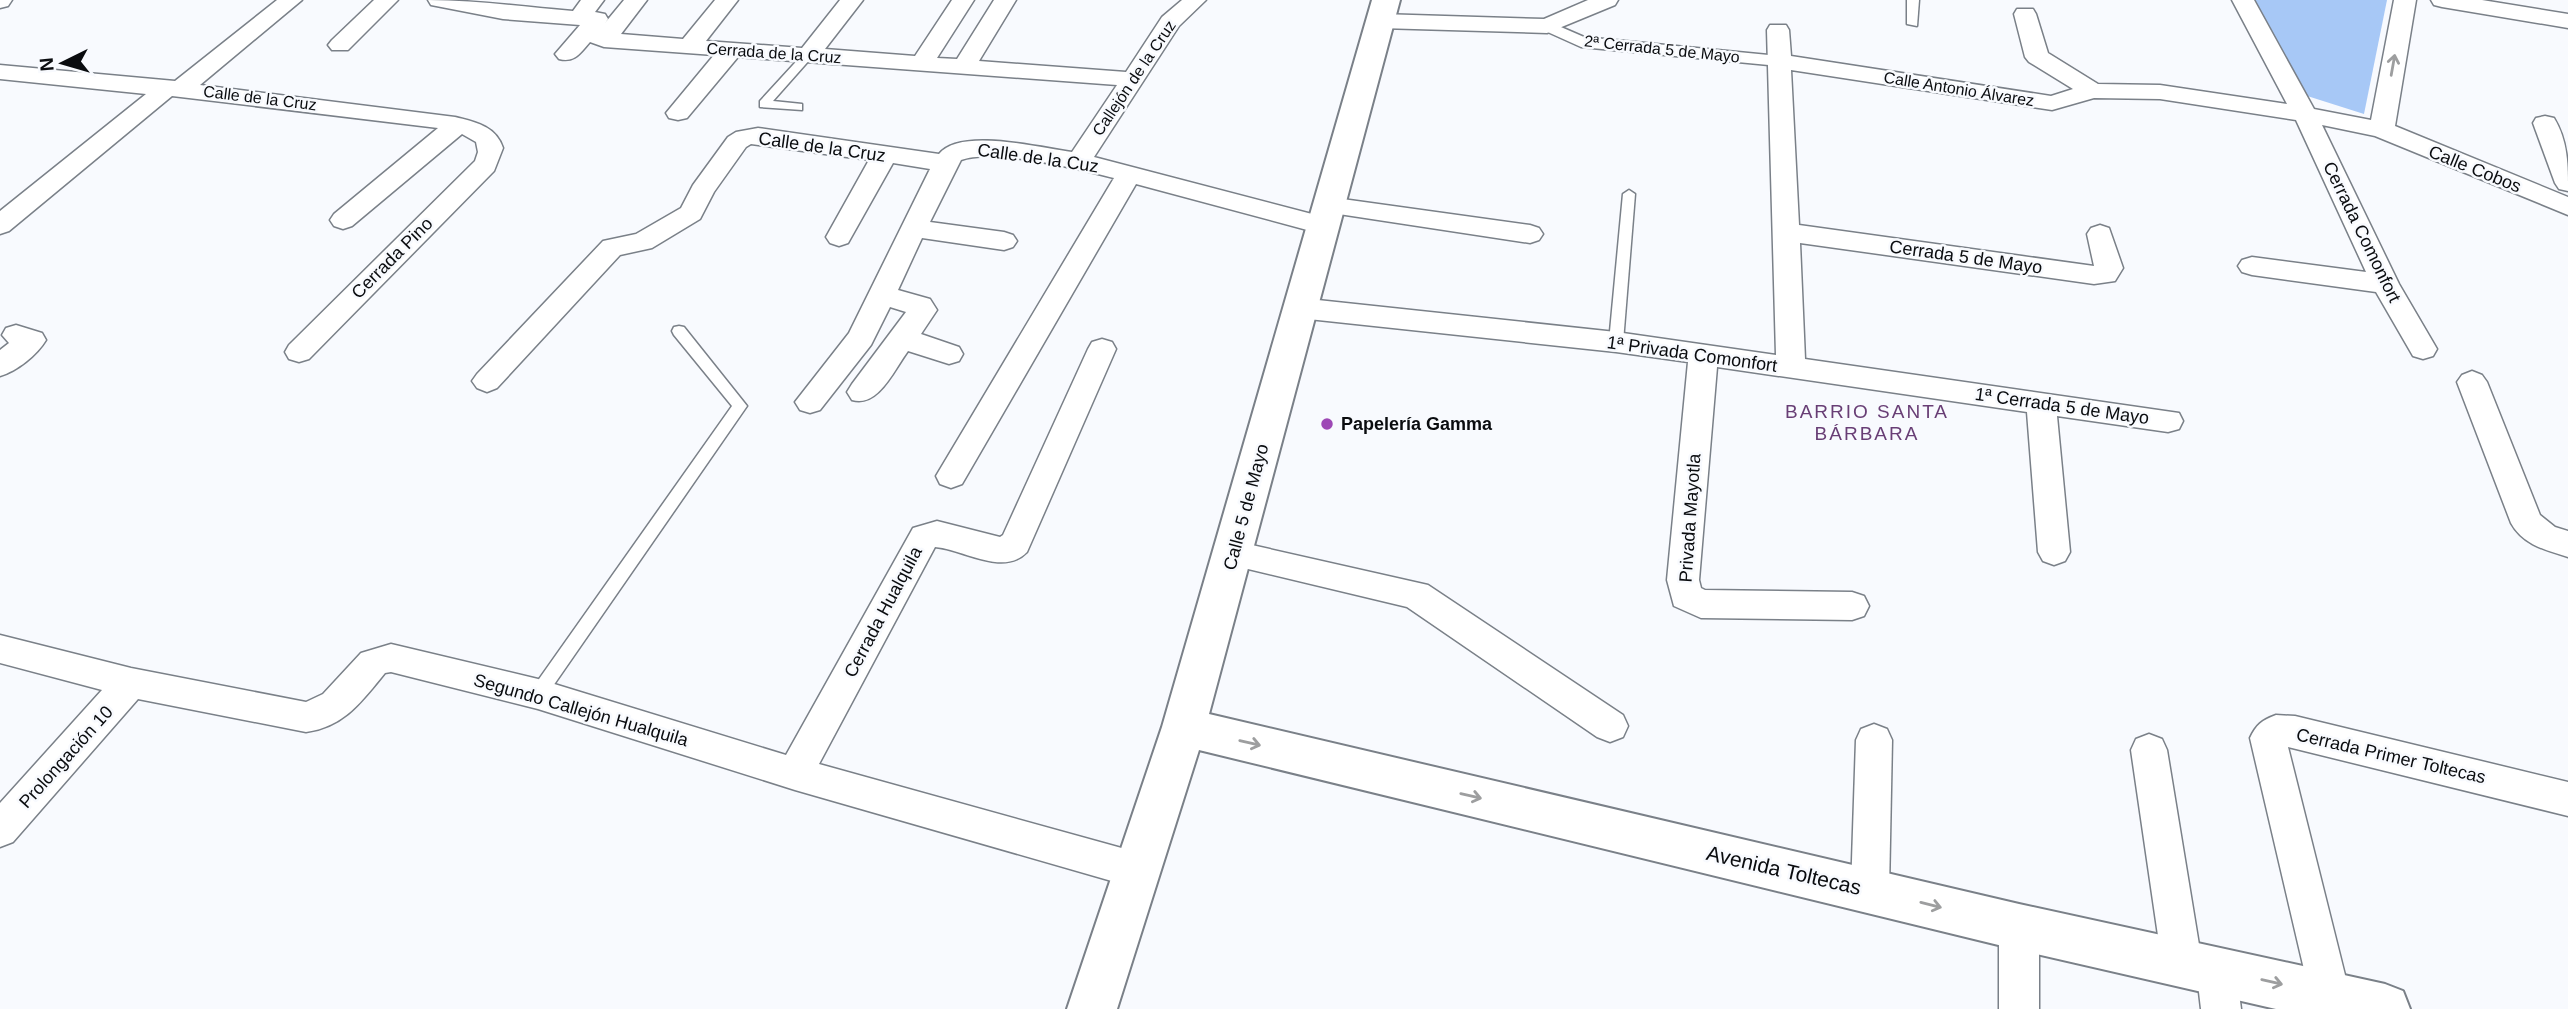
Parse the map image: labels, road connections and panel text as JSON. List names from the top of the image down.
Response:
{
  "streets": {
    "street": [
      "2ª Cerrada 5 de Mayo",
      "Cerrada de la Cruz",
      "Callejón de la Cruz",
      "Calle Antonio Álvarez",
      "Calle de la Cruz",
      "Calle de la Cuz",
      "Calle Cobos",
      "Cerrada Comonfort",
      "Cerrada 5 de Mayo",
      "Cerrada Pino",
      "1ª Privada Comonfort",
      "1ª Cerrada 5 de Mayo",
      "Calle 5 de Mayo",
      "Privada Mayotla",
      "Cerrada Hualquila",
      "Segundo Callejón Hualquila",
      "Cerrada Primer Toltecas",
      "Prolongación 10",
      "Avenida Toltecas"
    ]
  },
  "crossings": [
    ["2ª Cerrada 5 de Mayo", "Calle Antonio Álvarez"],
    ["2ª Cerrada 5 de Mayo", "1ª Privada Comonfort"],
    ["2ª Cerrada 5 de Mayo", "Calle 5 de Mayo"],
    ["Cerrada de la Cruz", "Callejón de la Cruz"],
    ["Callejón de la Cruz", "Calle de la Cuz"],
    ["Calle Antonio Álvarez", "Calle Cobos"],
    ["Calle Antonio Álvarez", "Cerrada Comonfort"],
    ["Calle Antonio Álvarez", "1ª Privada Comonfort"],
    ["Calle de la Cruz", "Calle de la Cuz"],
    ["Calle de la Cruz", "Cerrada Pino"],
    ["Calle de la Cuz", "Calle 5 de Mayo"],
    ["Calle Cobos", "Cerrada Comonfort"],
    ["Cerrada 5 de Mayo", "1ª Privada Comonfort"],
    ["1ª Privada Comonfort", "1ª Cerrada 5 de Mayo"],
    ["1ª Privada Comonfort", "Calle 5 de Mayo"],
    ["1ª Privada Comonfort", "Privada Mayotla"],
    ["Calle 5 de Mayo", "Segundo Callejón Hualquila"],
    ["Calle 5 de Mayo", "Avenida Toltecas"],
    ["Cerrada Hualquila", "Segundo Callejón Hualquila"],
    ["Segundo Callejón Hualquila", "Prolongación 10"],
    ["Cerrada Primer Toltecas", "Avenida Toltecas"]
  ],
  "districts": ["BARRIO SANTA BÁRBARA"],
  "places": ["Papelería Gamma"],
  "north": "left"
}
